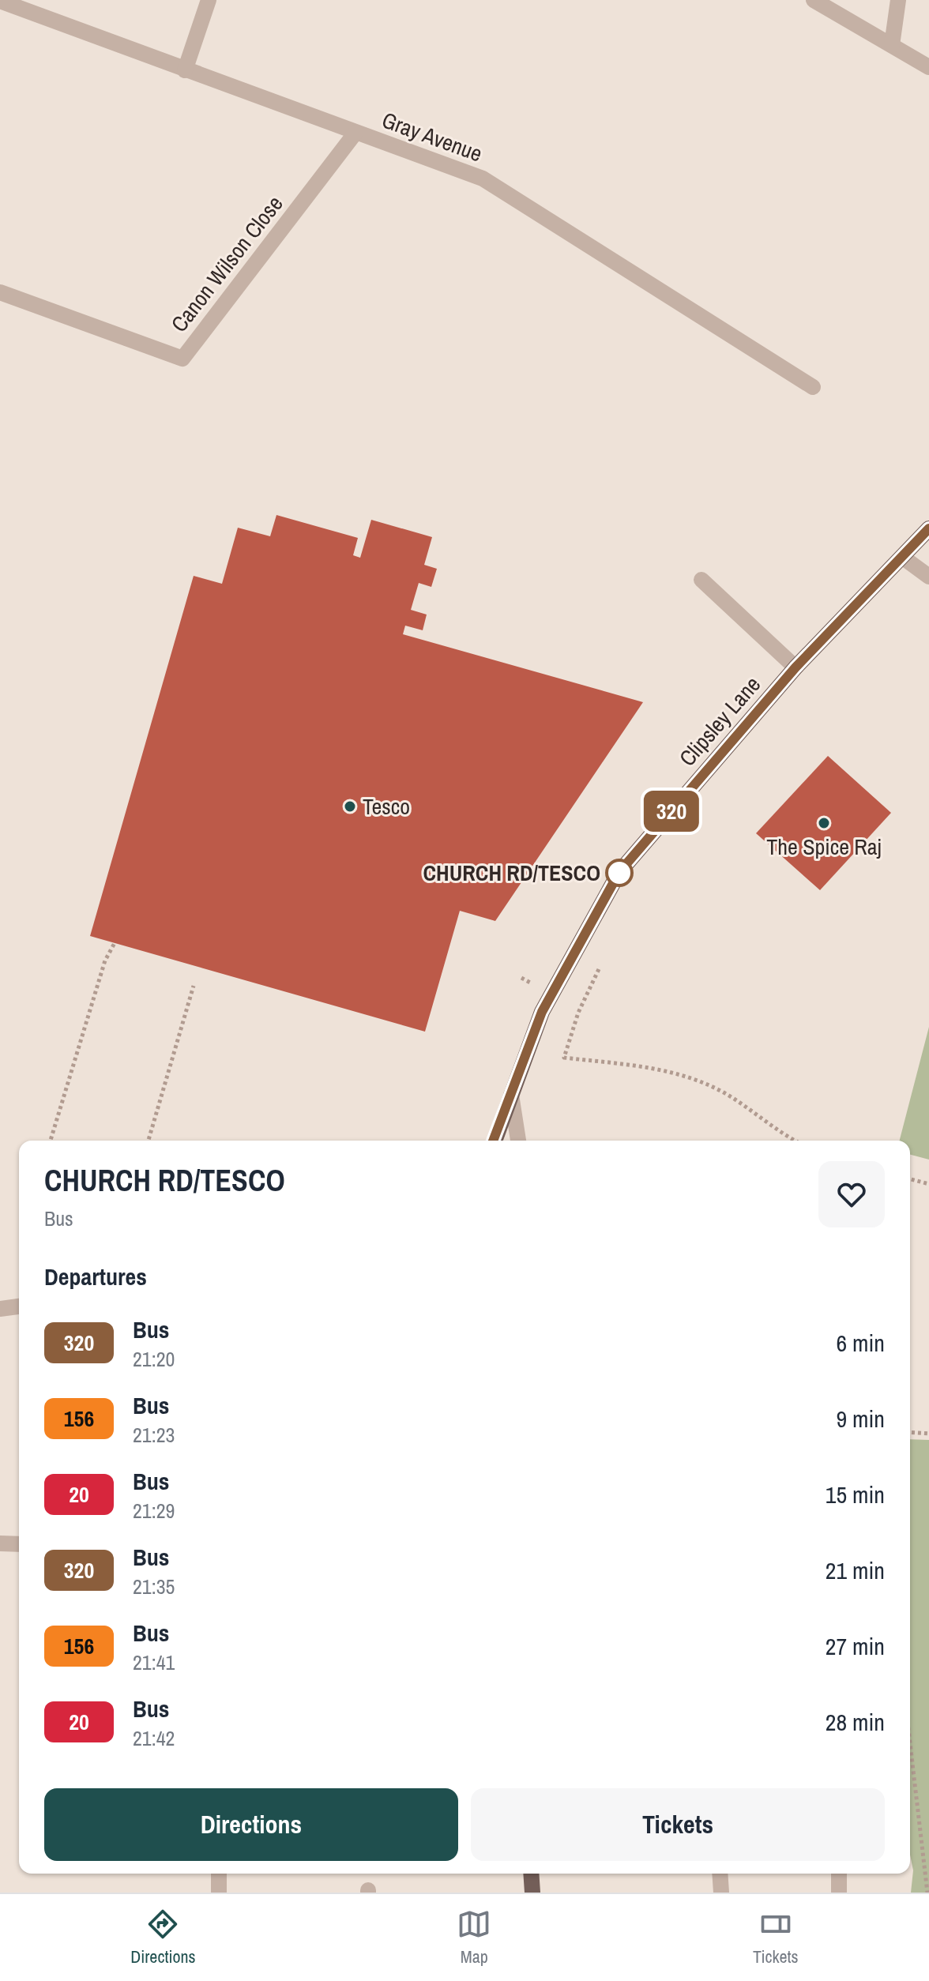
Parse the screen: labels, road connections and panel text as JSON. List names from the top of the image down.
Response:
{
  "streets": {
    "main road": ["Clipsley Lane"],
    "street": ["Gray Avenue", "Canon Wilson Close"]
  },
  "crossings": [
    ["Gray Avenue", "Canon Wilson Close"]
  ],
  "places": ["Tesco", "The Spice Raj", "CHURCH RD/TESCO"],
  "lines": ["bus line 320"],
  "page": {
    "on_map": "320",
    "heading": [
      ["CHURCH RD/TESCO", "Bus"],
      "Departures"
    ],
    "list": [
      {
        "mark": "320",
        "name": "Bus",
        "note": "21:20",
        "value": "6 min"
      },
      {
        "mark": "156",
        "name": "Bus",
        "note": "21:23",
        "value": "9 min"
      },
      {
        "mark": "20",
        "name": "Bus",
        "note": "21:29",
        "value": "15 min"
      },
      {
        "mark": "320",
        "name": "Bus",
        "note": "21:35",
        "value": "21 min"
      },
      {
        "mark": "156",
        "name": "Bus",
        "note": "21:41",
        "value": "27 min"
      },
      {
        "mark": "20",
        "name": "Bus",
        "note": "21:42",
        "value": "28 min"
      }
    ],
    "buttons": ["Directions", "Tickets"],
    "tabs": ["Directions", "Map", "Tickets"]
  }
}
